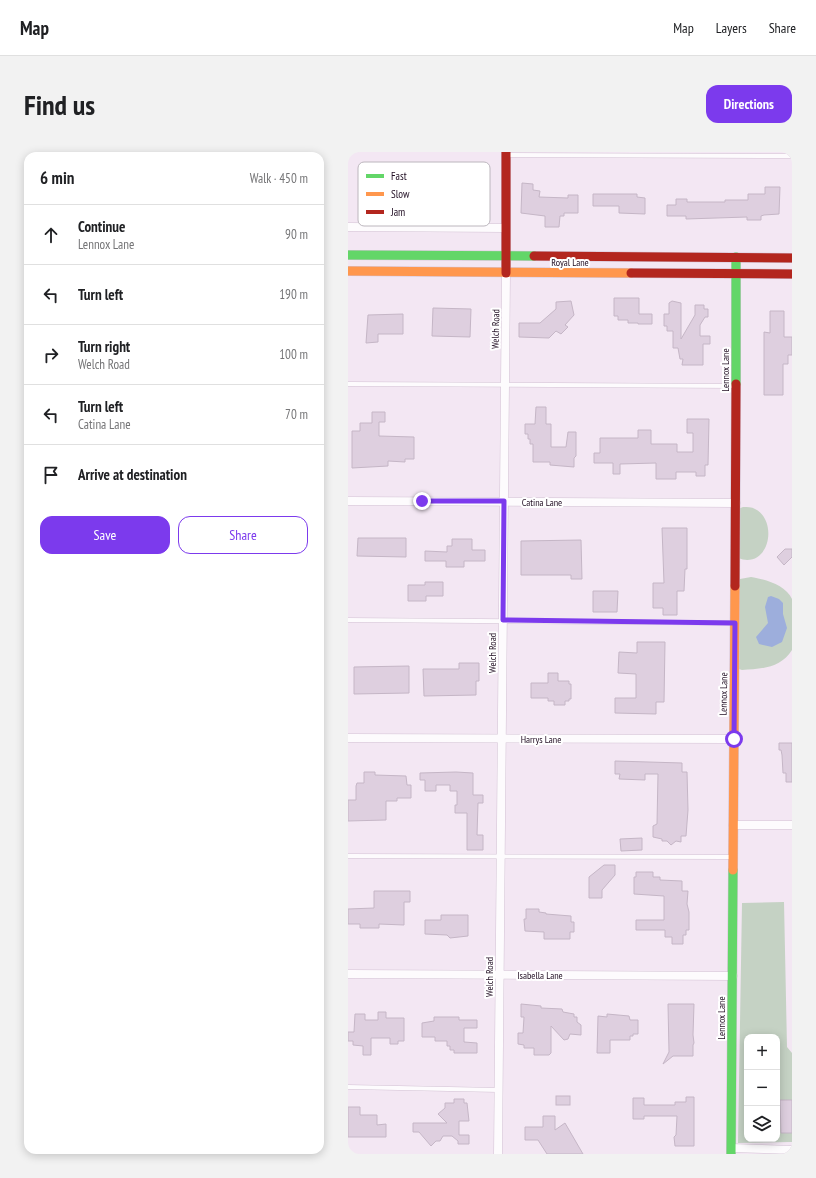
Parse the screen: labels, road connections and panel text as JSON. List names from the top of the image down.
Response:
{
  "streets": {
    "street": [
      "Royal Lane",
      "Welch Road",
      "Lennox Lane",
      "Catina Lane",
      "Harrys Lane",
      "Isabella Lane"
    ]
  },
  "crossings": [
    ["Royal Lane", "Welch Road"],
    ["Royal Lane", "Lennox Lane"],
    ["Welch Road", "Catina Lane"],
    ["Welch Road", "Harrys Lane"],
    ["Welch Road", "Isabella Lane"],
    ["Lennox Lane", "Catina Lane"],
    ["Lennox Lane", "Harrys Lane"],
    ["Lennox Lane", "Isabella Lane"]
  ],
  "legend": ["Fast", "Slow", "Jam"],
  "page": {
    "header": "Map",
    "nav": ["Map", "Layers", "Share"],
    "buttons": [
      "Directions",
      ["Save", "Share"]
    ],
    "title": "Find us",
    "heading": ["6 min", "Walk · 450 m"],
    "list": [
      ["Continue", "Lennox Lane", "90 m"],
      ["Turn left", "190 m"],
      ["Turn right", "Welch Road", "100 m"],
      ["Turn left", "Catina Lane", "70 m"],
      "Arrive at destination"
    ],
    "map_buttons": ["+", "−"]
  }
}
